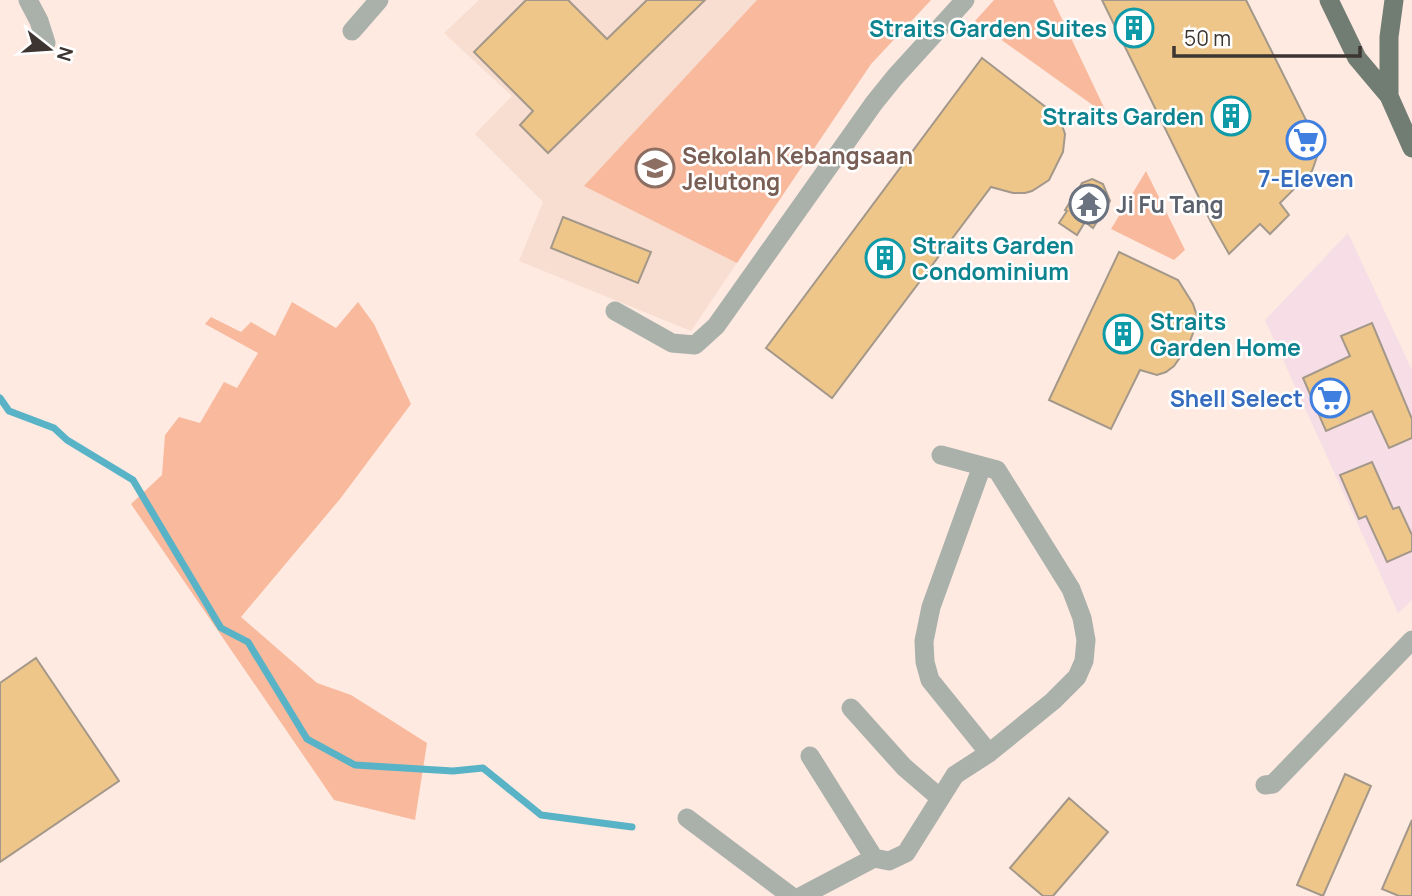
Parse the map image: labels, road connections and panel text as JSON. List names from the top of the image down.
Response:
{
  "places": {
    "building": [
      "Straits Garden Suites",
      "Straits Garden",
      "Straits Garden Condominium",
      "Straits Garden Home"
    ],
    "supermarket": ["7-Eleven", "Shell Select"],
    "school or university": ["Sekolah Kebangsaan Jelutong"],
    "temple": ["Ji Fu Tang"]
  },
  "scale_bar": "50 m",
  "north": "right"
}
